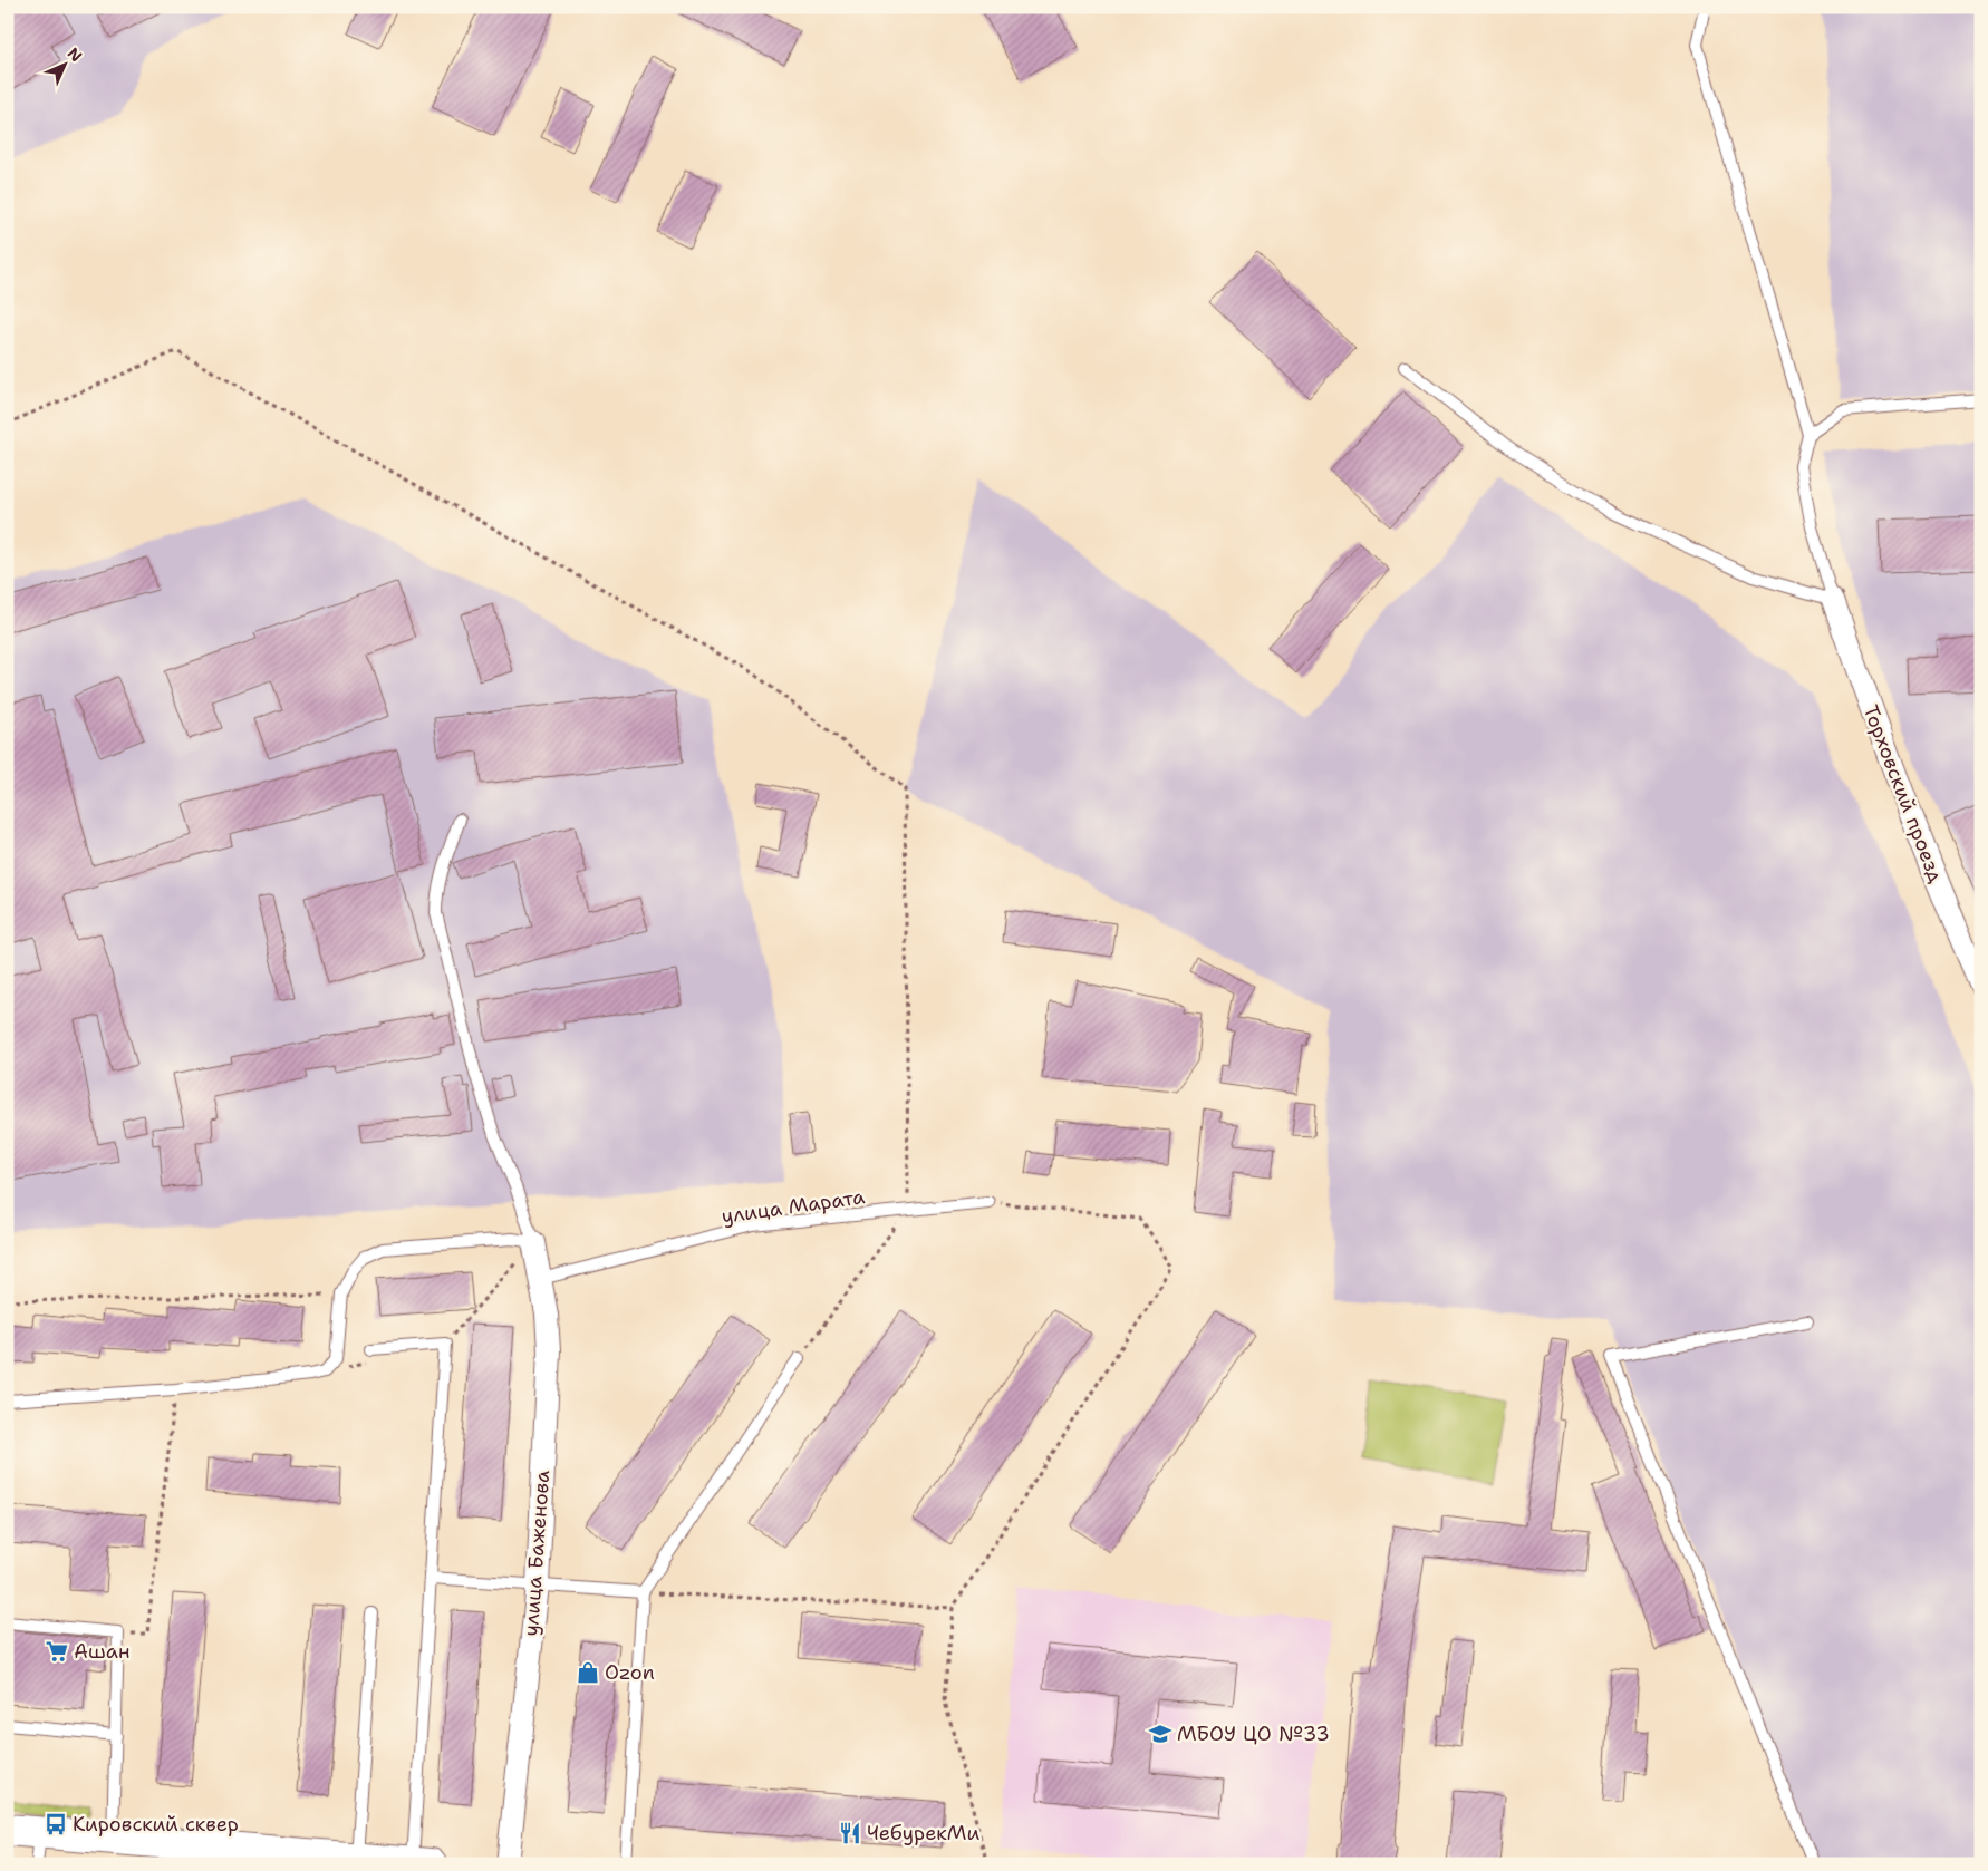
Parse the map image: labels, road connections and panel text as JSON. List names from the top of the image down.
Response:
{
  "streets": {
    "street": ["Торховский проезд", "улица Баженова"],
    "lane": ["улица Марата"]
  },
  "crossings": [
    ["улица Марата", "улица Баженова"]
  ],
  "places": {
    "supermarket": ["Ашан"],
    "shop": ["Ozon"],
    "school or university": ["МБОУ ЦО №33"],
    "bus stop": ["Кировский сквер"],
    "restaurant": ["ЧебурекМи"]
  },
  "north": "top right"
}
